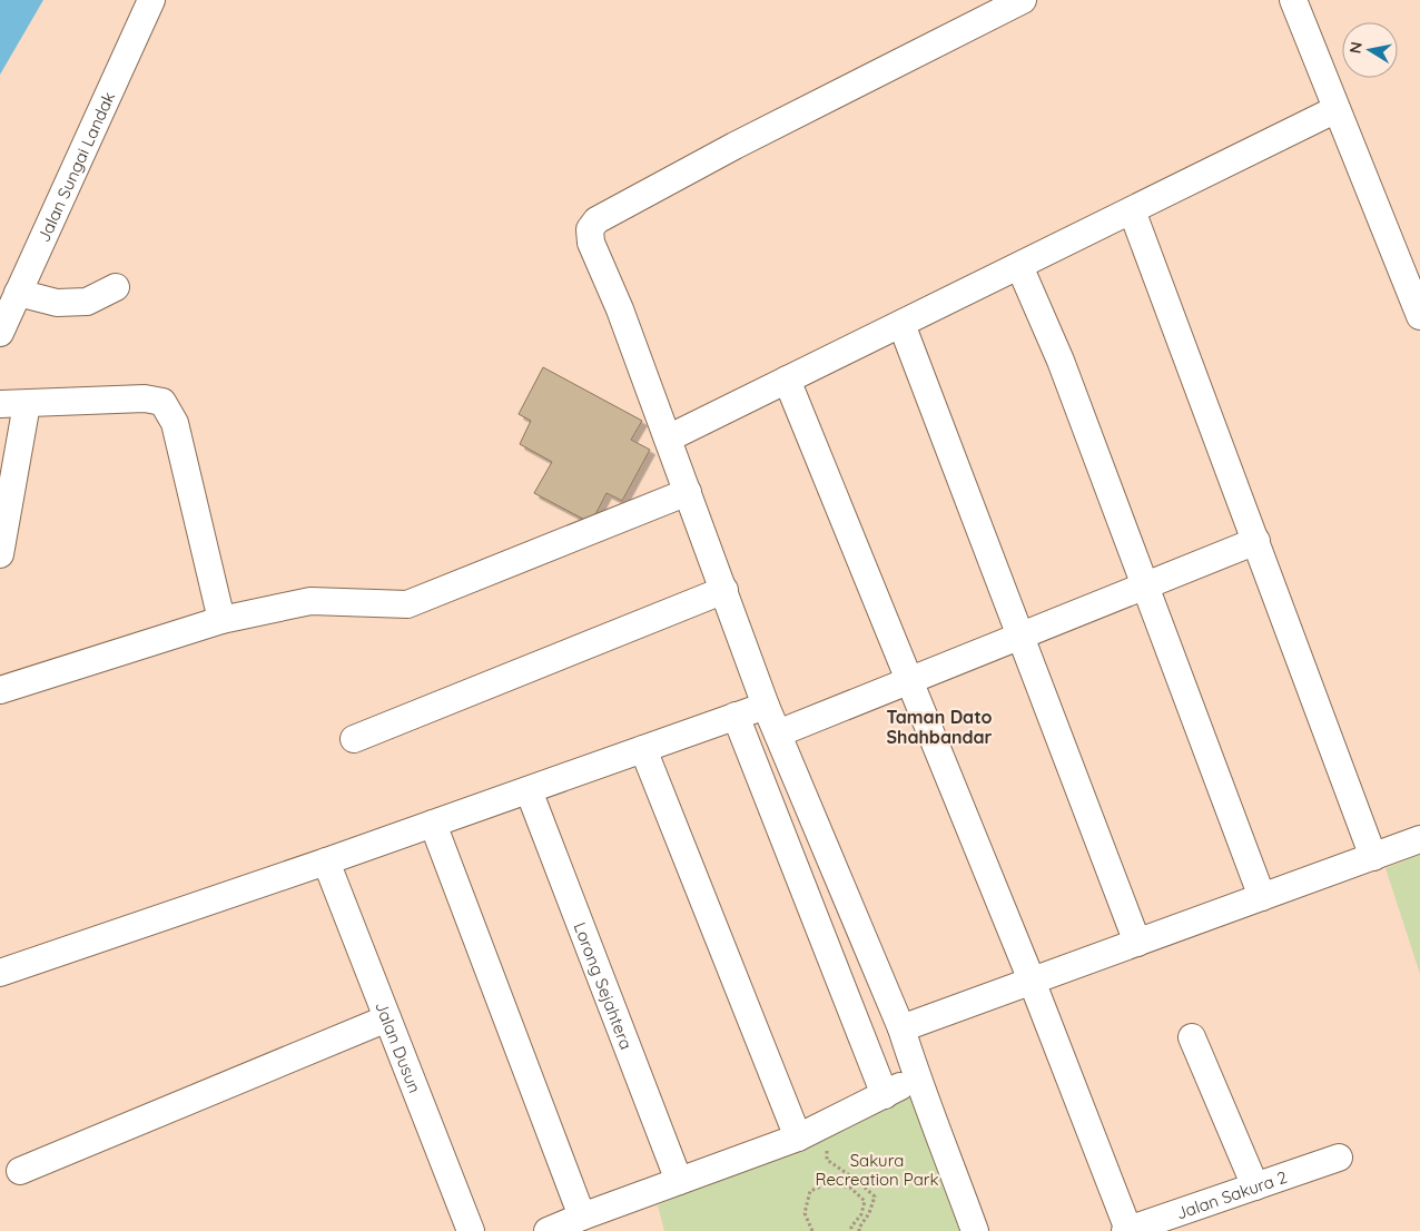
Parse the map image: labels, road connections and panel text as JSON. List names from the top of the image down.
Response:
{
  "streets": {
    "street": [
      "Jalan Sungai Landak",
      "Lorong Sejahtera",
      "Jalan Dusun",
      "Jalan Sakura 2"
    ]
  },
  "districts": ["Taman Dato Shahbandar"],
  "parks": ["Sakura Recreation Park"],
  "north": "left"
}
